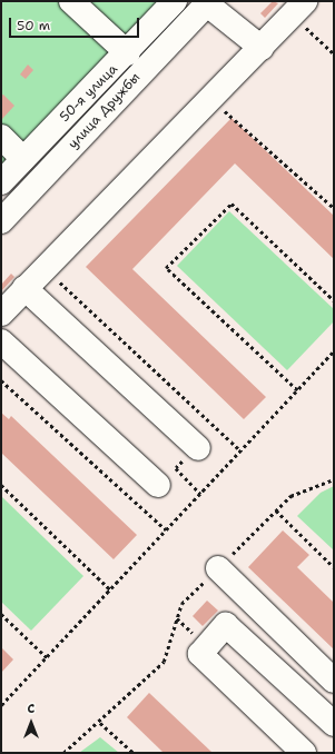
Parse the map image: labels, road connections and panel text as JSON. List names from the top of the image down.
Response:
{
  "streets": {
    "street": ["50-я улица", "улица Дружбы"]
  },
  "scale_bar": "50 m",
  "north": "top"
}
